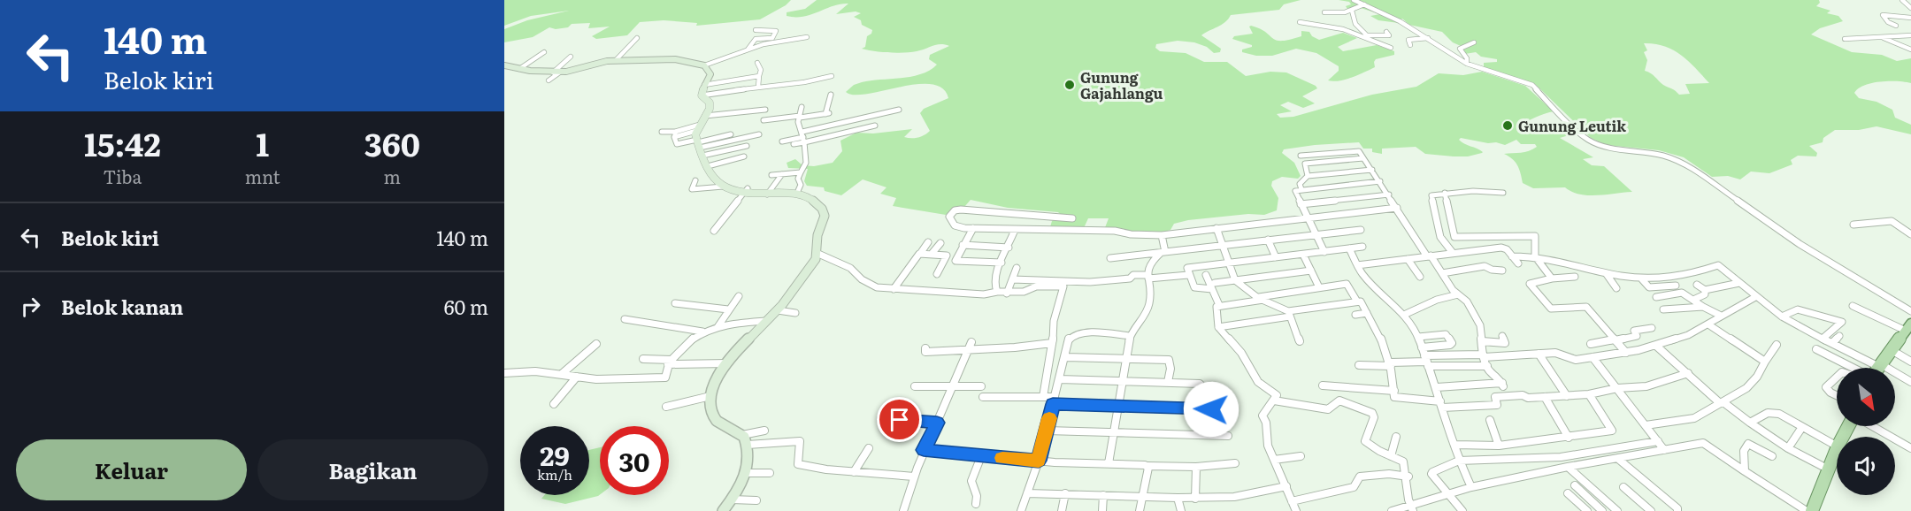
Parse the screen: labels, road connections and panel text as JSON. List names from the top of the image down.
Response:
{
  "places": ["Gunung Gajahlangu", "Gunung Leutik"],
  "north": "bottom right",
  "page": {
    "turn": ["140 m", "Belok kiri"],
    "eta": [
      "15:42",
      "Tiba",
      "1",
      "mnt",
      "360",
      "m"
    ],
    "list": [
      {
        "name": "Belok kiri",
        "value": "140 m"
      },
      {
        "name": "Belok kanan",
        "value": "60 m"
      }
    ],
    "speed": "29 km/h",
    "limit": "30",
    "buttons": ["Keluar", "Bagikan"]
  }
}
